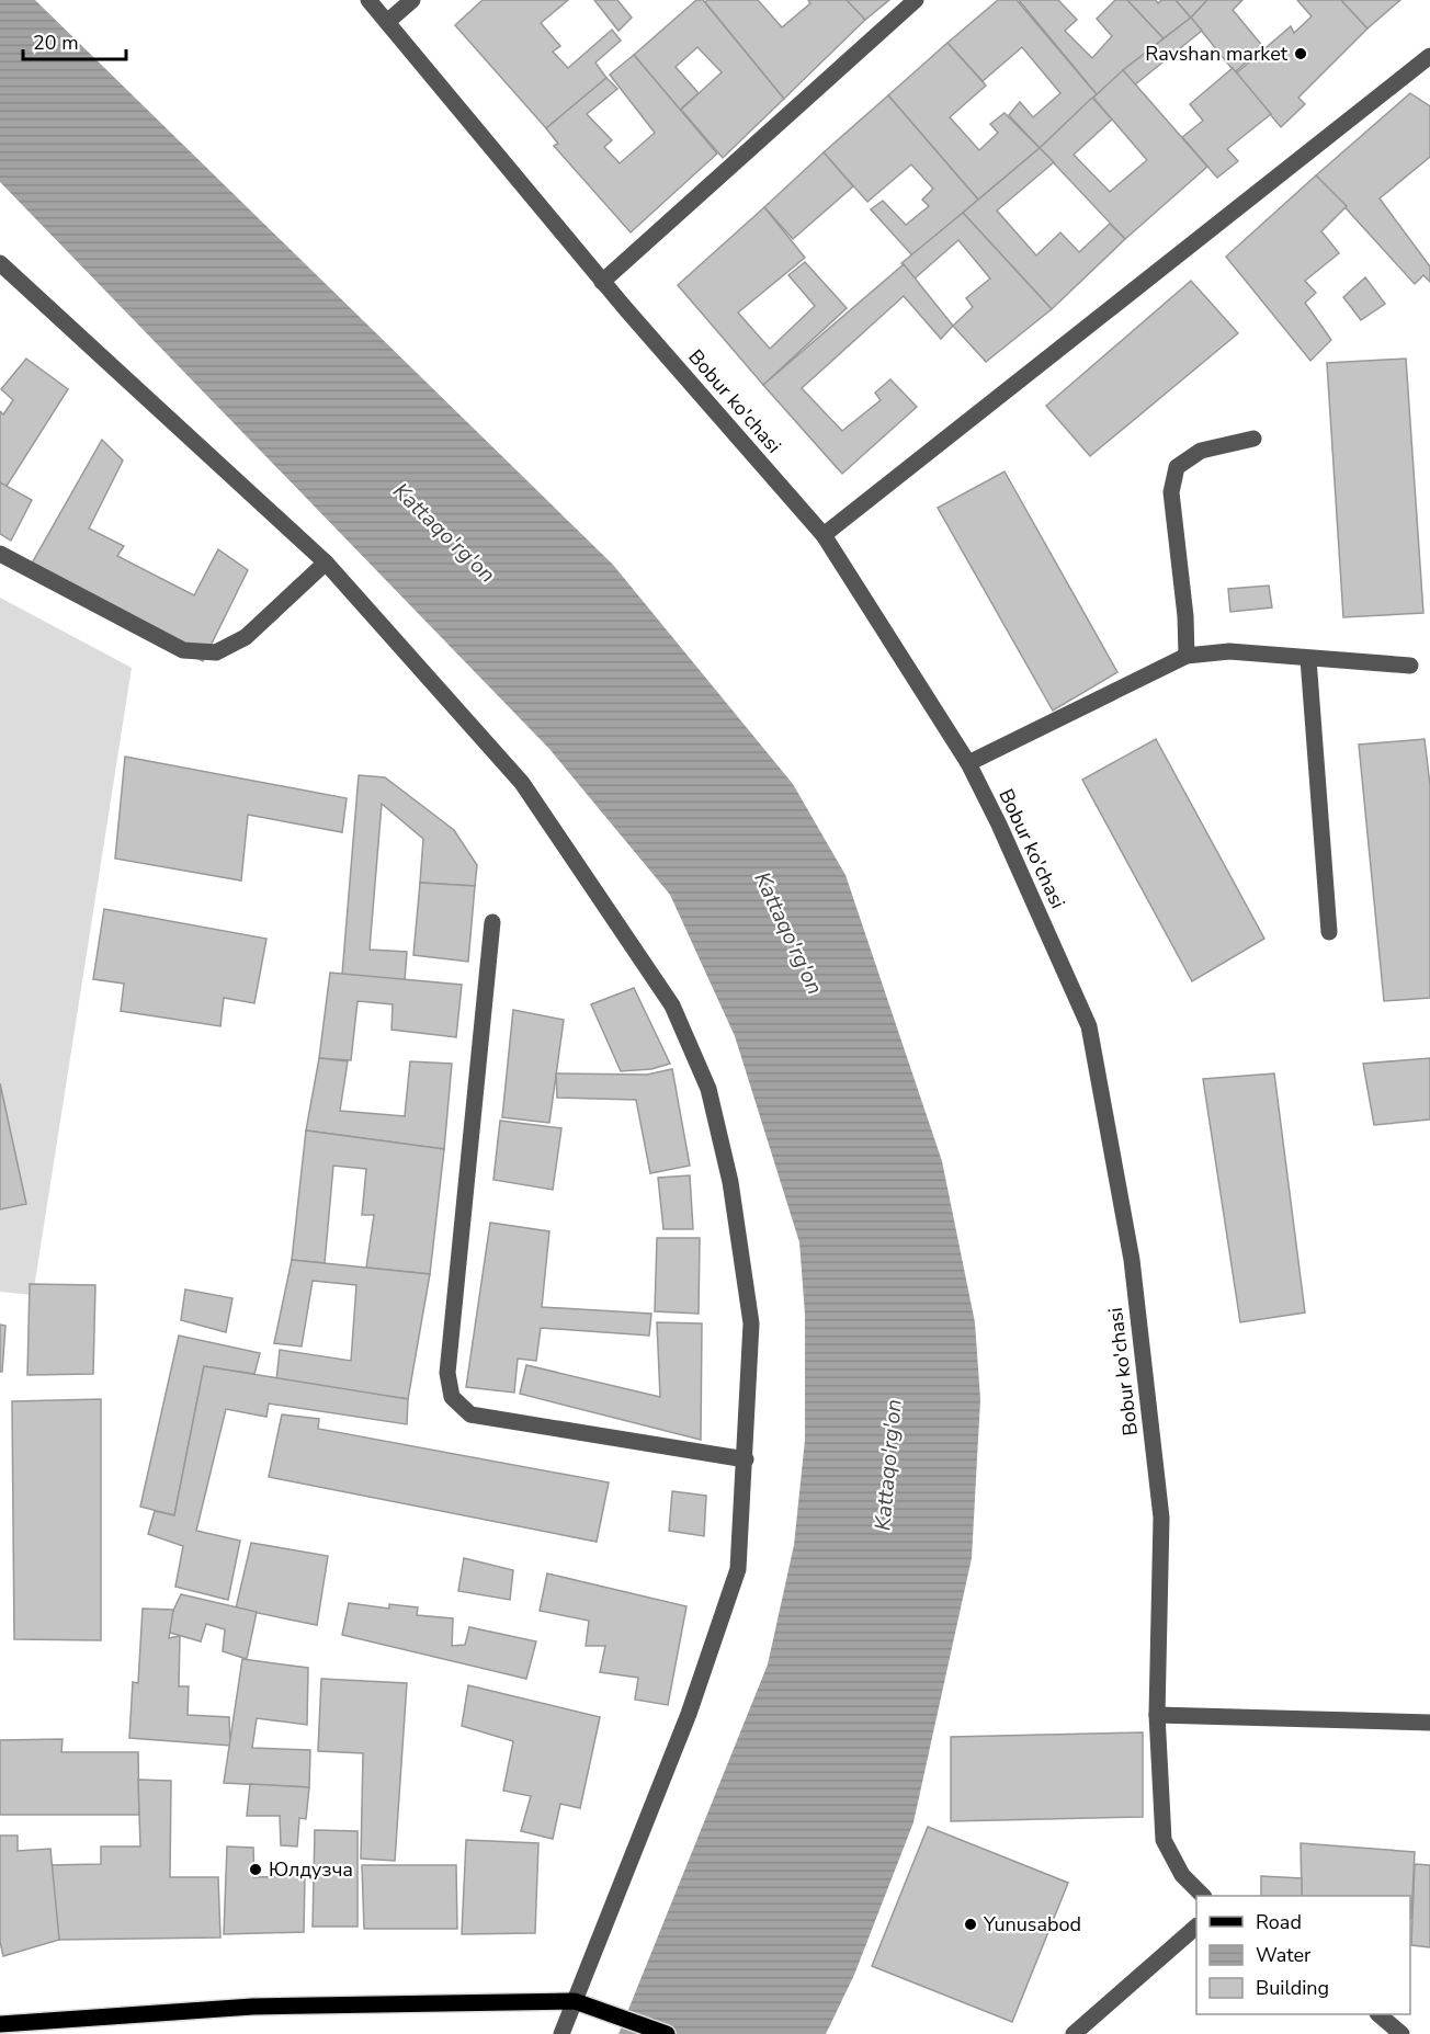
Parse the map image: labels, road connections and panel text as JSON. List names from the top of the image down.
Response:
{
  "streets": {
    "street": ["Bobur ko'chasi"]
  },
  "water": ["Kattaqo'rg'on"],
  "places": ["Ravshan market", "Юлдузча", "Yunusabod"],
  "legend": ["Road", "Water", "Building"],
  "scale_bar": "20 m"
}
